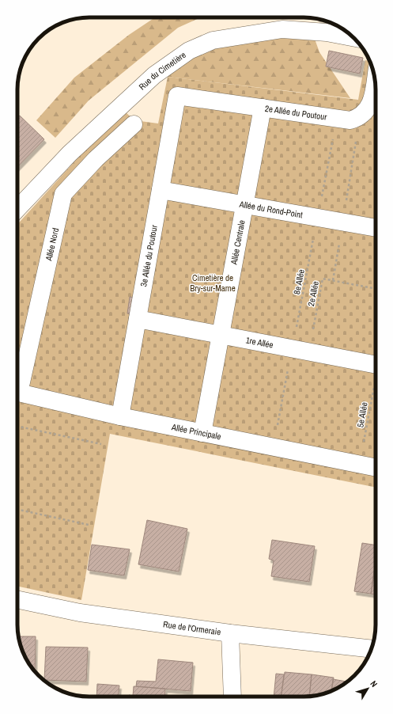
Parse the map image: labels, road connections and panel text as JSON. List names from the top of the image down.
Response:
{
  "streets": {
    "street": [
      "Rue du Cimetière",
      "2e Allée du Poutour",
      "Allée du Rond-Point",
      "Allée Centrale",
      "Allée Nord",
      "3e Allée du Poutour",
      "1re Allée",
      "Allée Principale",
      "Rue de l'Ormeraie"
    ],
    "path": ["8e Allée", "2e Allée", "5e Allée"]
  },
  "crossings": [
    ["2e Allée du Poutour", "Allée Centrale"],
    ["2e Allée du Poutour", "3e Allée du Poutour"],
    ["2e Allée du Poutour", "8e Allée"],
    ["Allée du Rond-Point", "Allée Centrale"],
    ["Allée du Rond-Point", "3e Allée du Poutour"],
    ["Allée du Rond-Point", "8e Allée"],
    ["Allée Centrale", "1re Allée"],
    ["Allée Centrale", "Allée Principale"],
    ["3e Allée du Poutour", "1re Allée"],
    ["3e Allée du Poutour", "Allée Principale"],
    ["8e Allée", "1re Allée"],
    ["8e Allée", "Allée Principale"],
    ["2e Allée", "1re Allée"],
    ["5e Allée", "Allée Principale"]
  ],
  "parks": ["Cimetière de Bry-sur-Marne"],
  "north": "top right"
}
